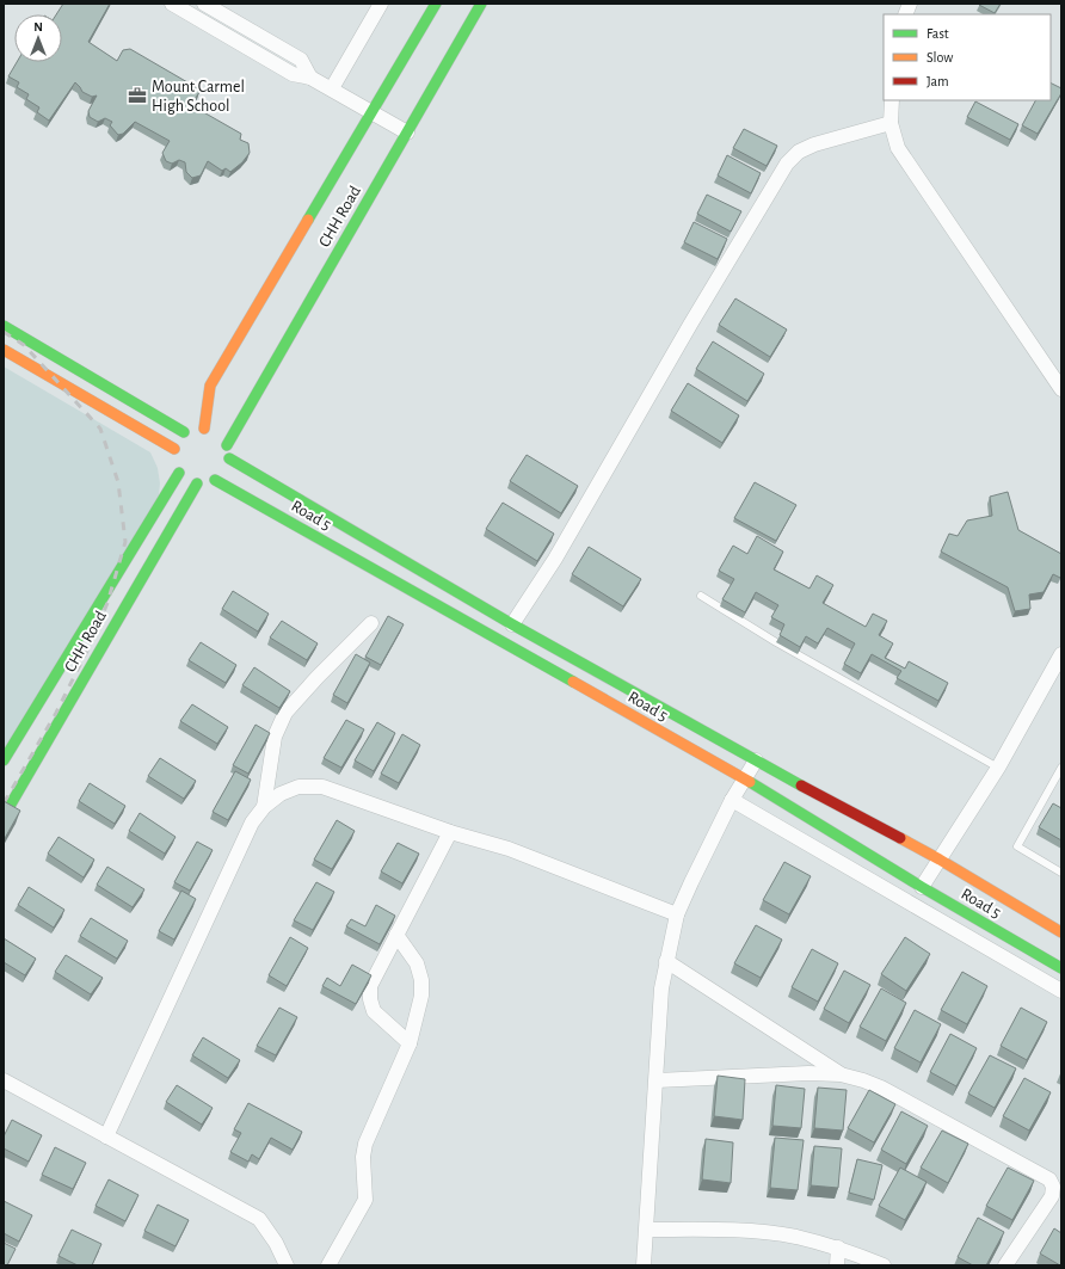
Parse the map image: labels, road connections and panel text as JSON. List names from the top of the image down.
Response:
{
  "streets": {
    "street": ["CHH Road", "Road 5"]
  },
  "crossings": [
    ["CHH Road", "Road 5"]
  ],
  "places": {
    "office": ["Mount Carmel High School"]
  },
  "legend": ["Fast", "Slow", "Jam"],
  "north": "top"
}
